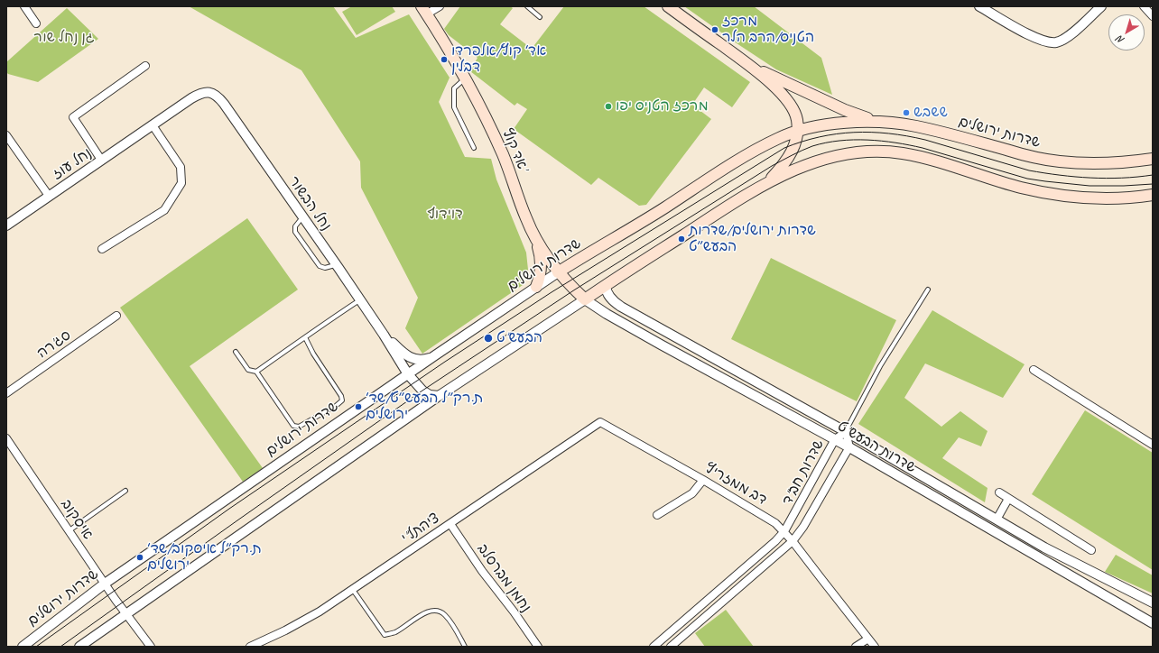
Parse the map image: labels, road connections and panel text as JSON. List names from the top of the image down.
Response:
{
  "streets": {
    "main road": ["שדרות ירושלים", "אד קוץ'"],
    "street": [
      "נחל עוז",
      "נחל הבשור",
      "סג'רה",
      "שדרות הבעש\"ט",
      "שדרות חב\"ד",
      "דב ממזריץ",
      "איסקוב",
      "ציהתל\"י",
      "נחמן מברסלב"
    ]
  },
  "crossings": [
    ["שדרות ירושלים", "אד קוץ'"],
    ["שדרות ירושלים", "נחל הבשור"],
    ["שדרות ירושלים", "איסקוב"],
    ["אד קוץ'", "שדרות הבעש\"ט"],
    ["נחל עוז", "נחל הבשור"],
    ["שדרות הבעש\"ט", "שדרות חב\"ד"],
    ["שדרות חב\"ד", "דב ממזריץ"],
    ["דב ממזריץ", "ציהתל\"י"],
    ["ציהתל\"י", "נחמן מברסלב"]
  ],
  "parks": ["גן נחל שור", "דוידוף"],
  "places": [
    "מרכז הטניס/הרב הלר",
    "אד׳ קוץ/אלפרדו דבלין",
    "מרכז הטניס יפו",
    "ששבש",
    "שדרות ירושלים/שדרות הבעש״ט",
    "הבעש\"ט",
    "ת.רק״ל הבעש״ט/שד׳ ירושלים",
    "ת.רק״ל איסקוב/שד׳ ירושלים"
  ],
  "north": "bottom left"
}
